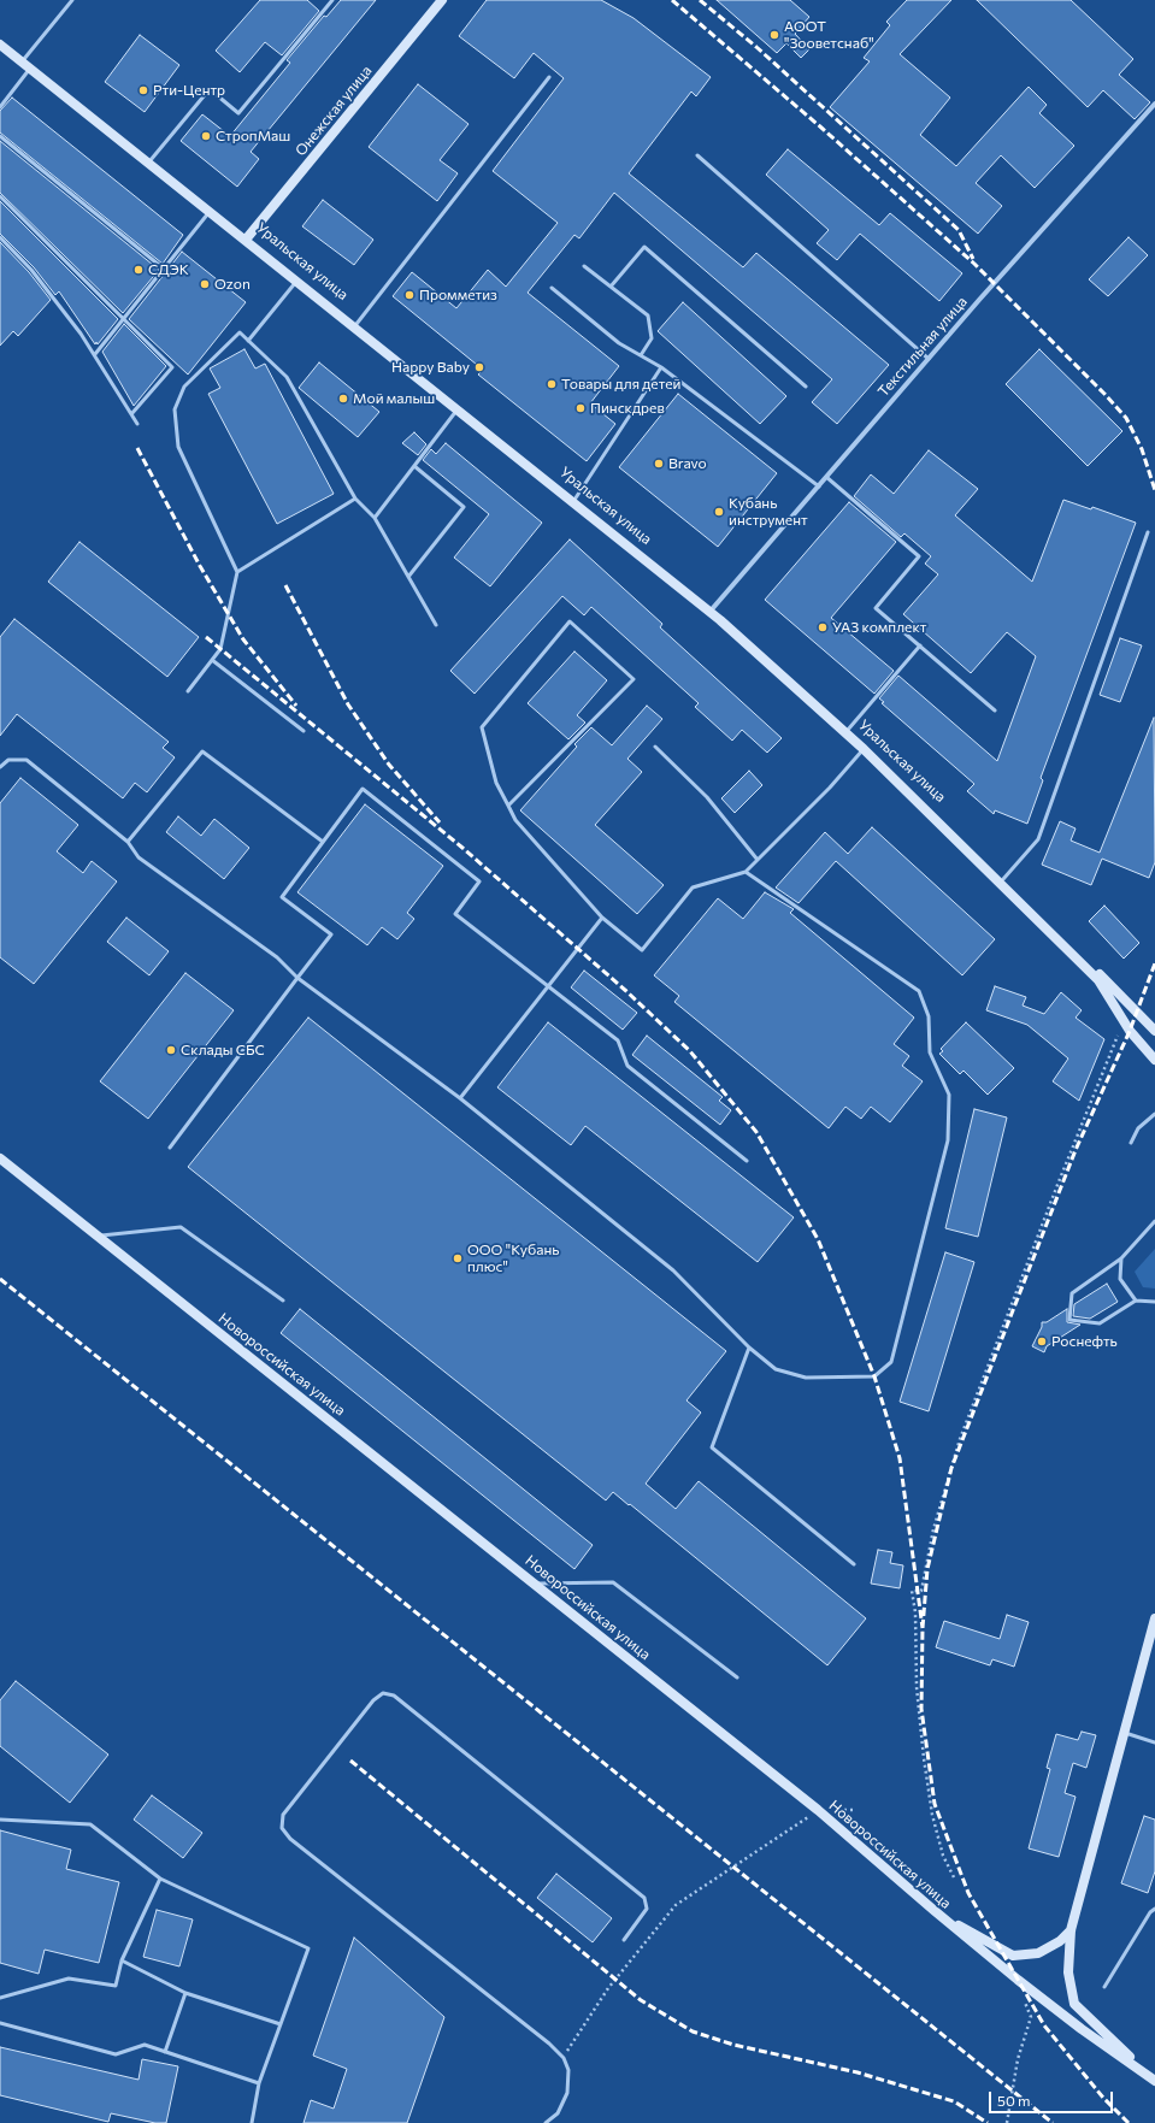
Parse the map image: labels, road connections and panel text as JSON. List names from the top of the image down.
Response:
{
  "streets": {
    "main road": ["Онежская улица", "Уральская улица", "Новороссийская улица"],
    "street": ["Текстильная улица"]
  },
  "crossings": [
    ["Онежская улица", "Уральская улица"],
    ["Уральская улица", "Текстильная улица"]
  ],
  "places": [
    "АООТ \"Зооветснаб\"",
    "Рти-Центр",
    "СтропМаш",
    "СДЭК",
    "Ozon",
    "Промметиз",
    "Happy Baby",
    "Товары для детей",
    "Мой малыш",
    "Пинскдрев",
    "Bravo",
    "Кубань инструмент",
    "УАЗ комплект",
    "Склады СБС",
    "ООО \"Кубань плюс\"",
    "Роснефть"
  ],
  "scale_bar": "50 m"
}
